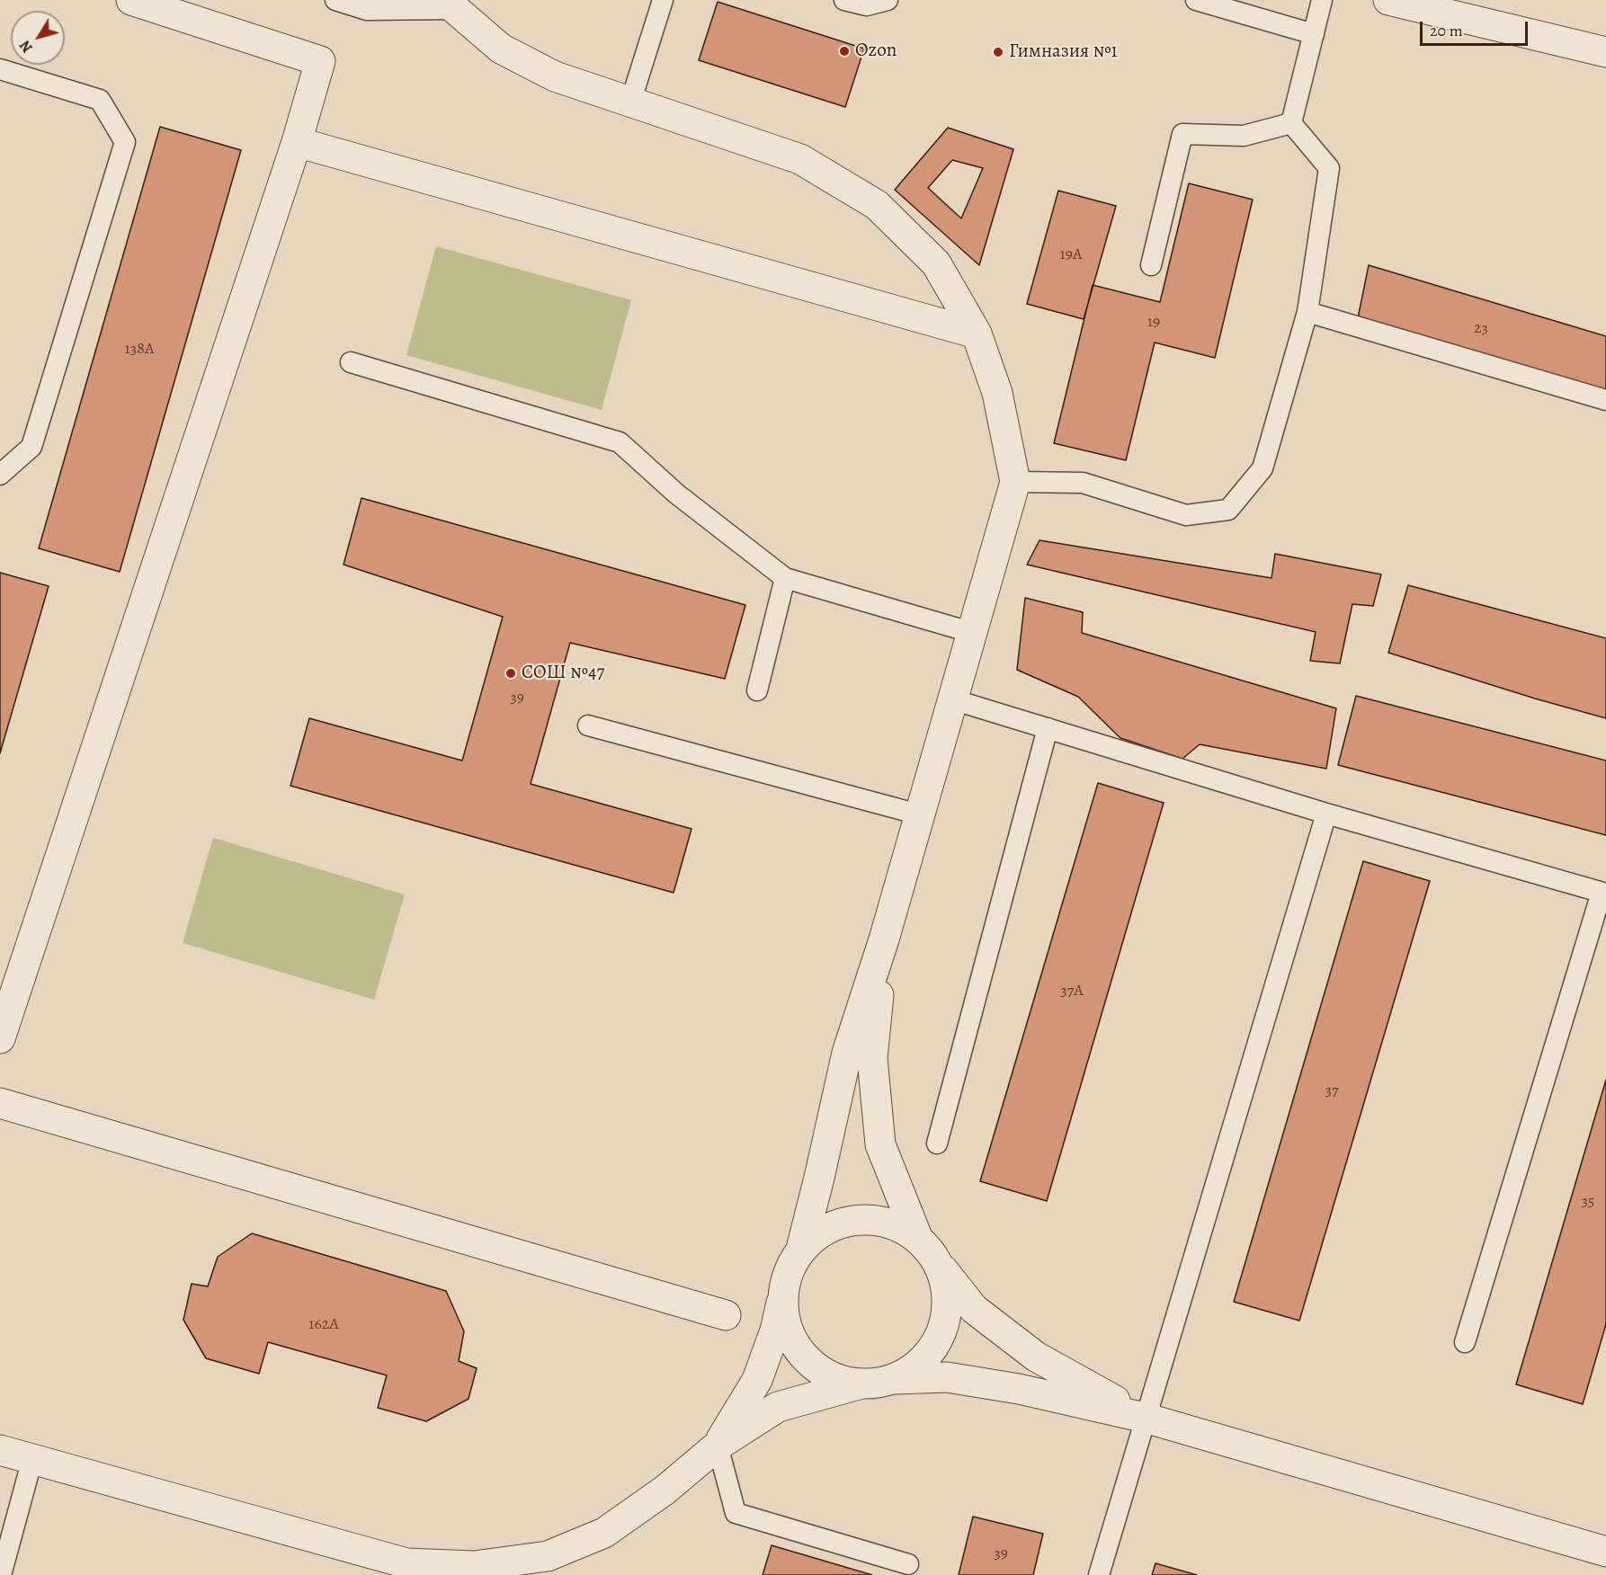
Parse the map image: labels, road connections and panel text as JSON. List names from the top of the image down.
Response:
{
  "places": ["Ozon", "Гимназия №1", "СОШ №47"],
  "house_numbers": [
    "19А",
    "19",
    "23",
    "138А",
    "39",
    "37А",
    "37",
    "35",
    "162А",
    "39"
  ],
  "scale_bar": "20 m",
  "north": "bottom left"
}
